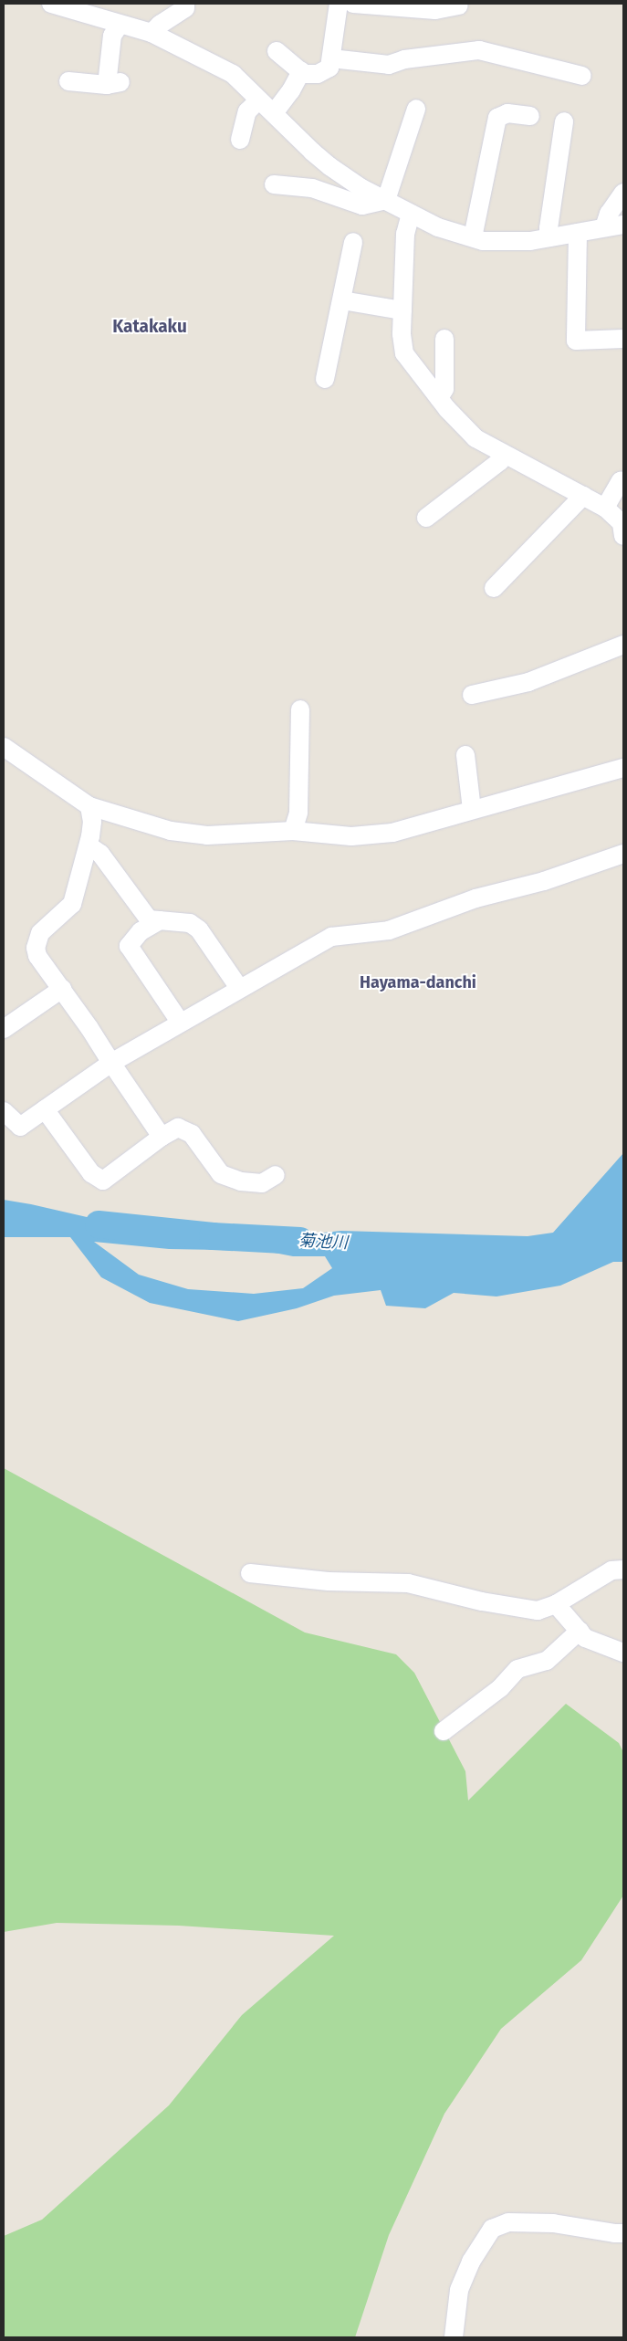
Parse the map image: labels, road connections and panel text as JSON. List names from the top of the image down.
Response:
{
  "districts": ["Katakaku", "Hayama-danchi"],
  "water": ["菊池川"]
}
